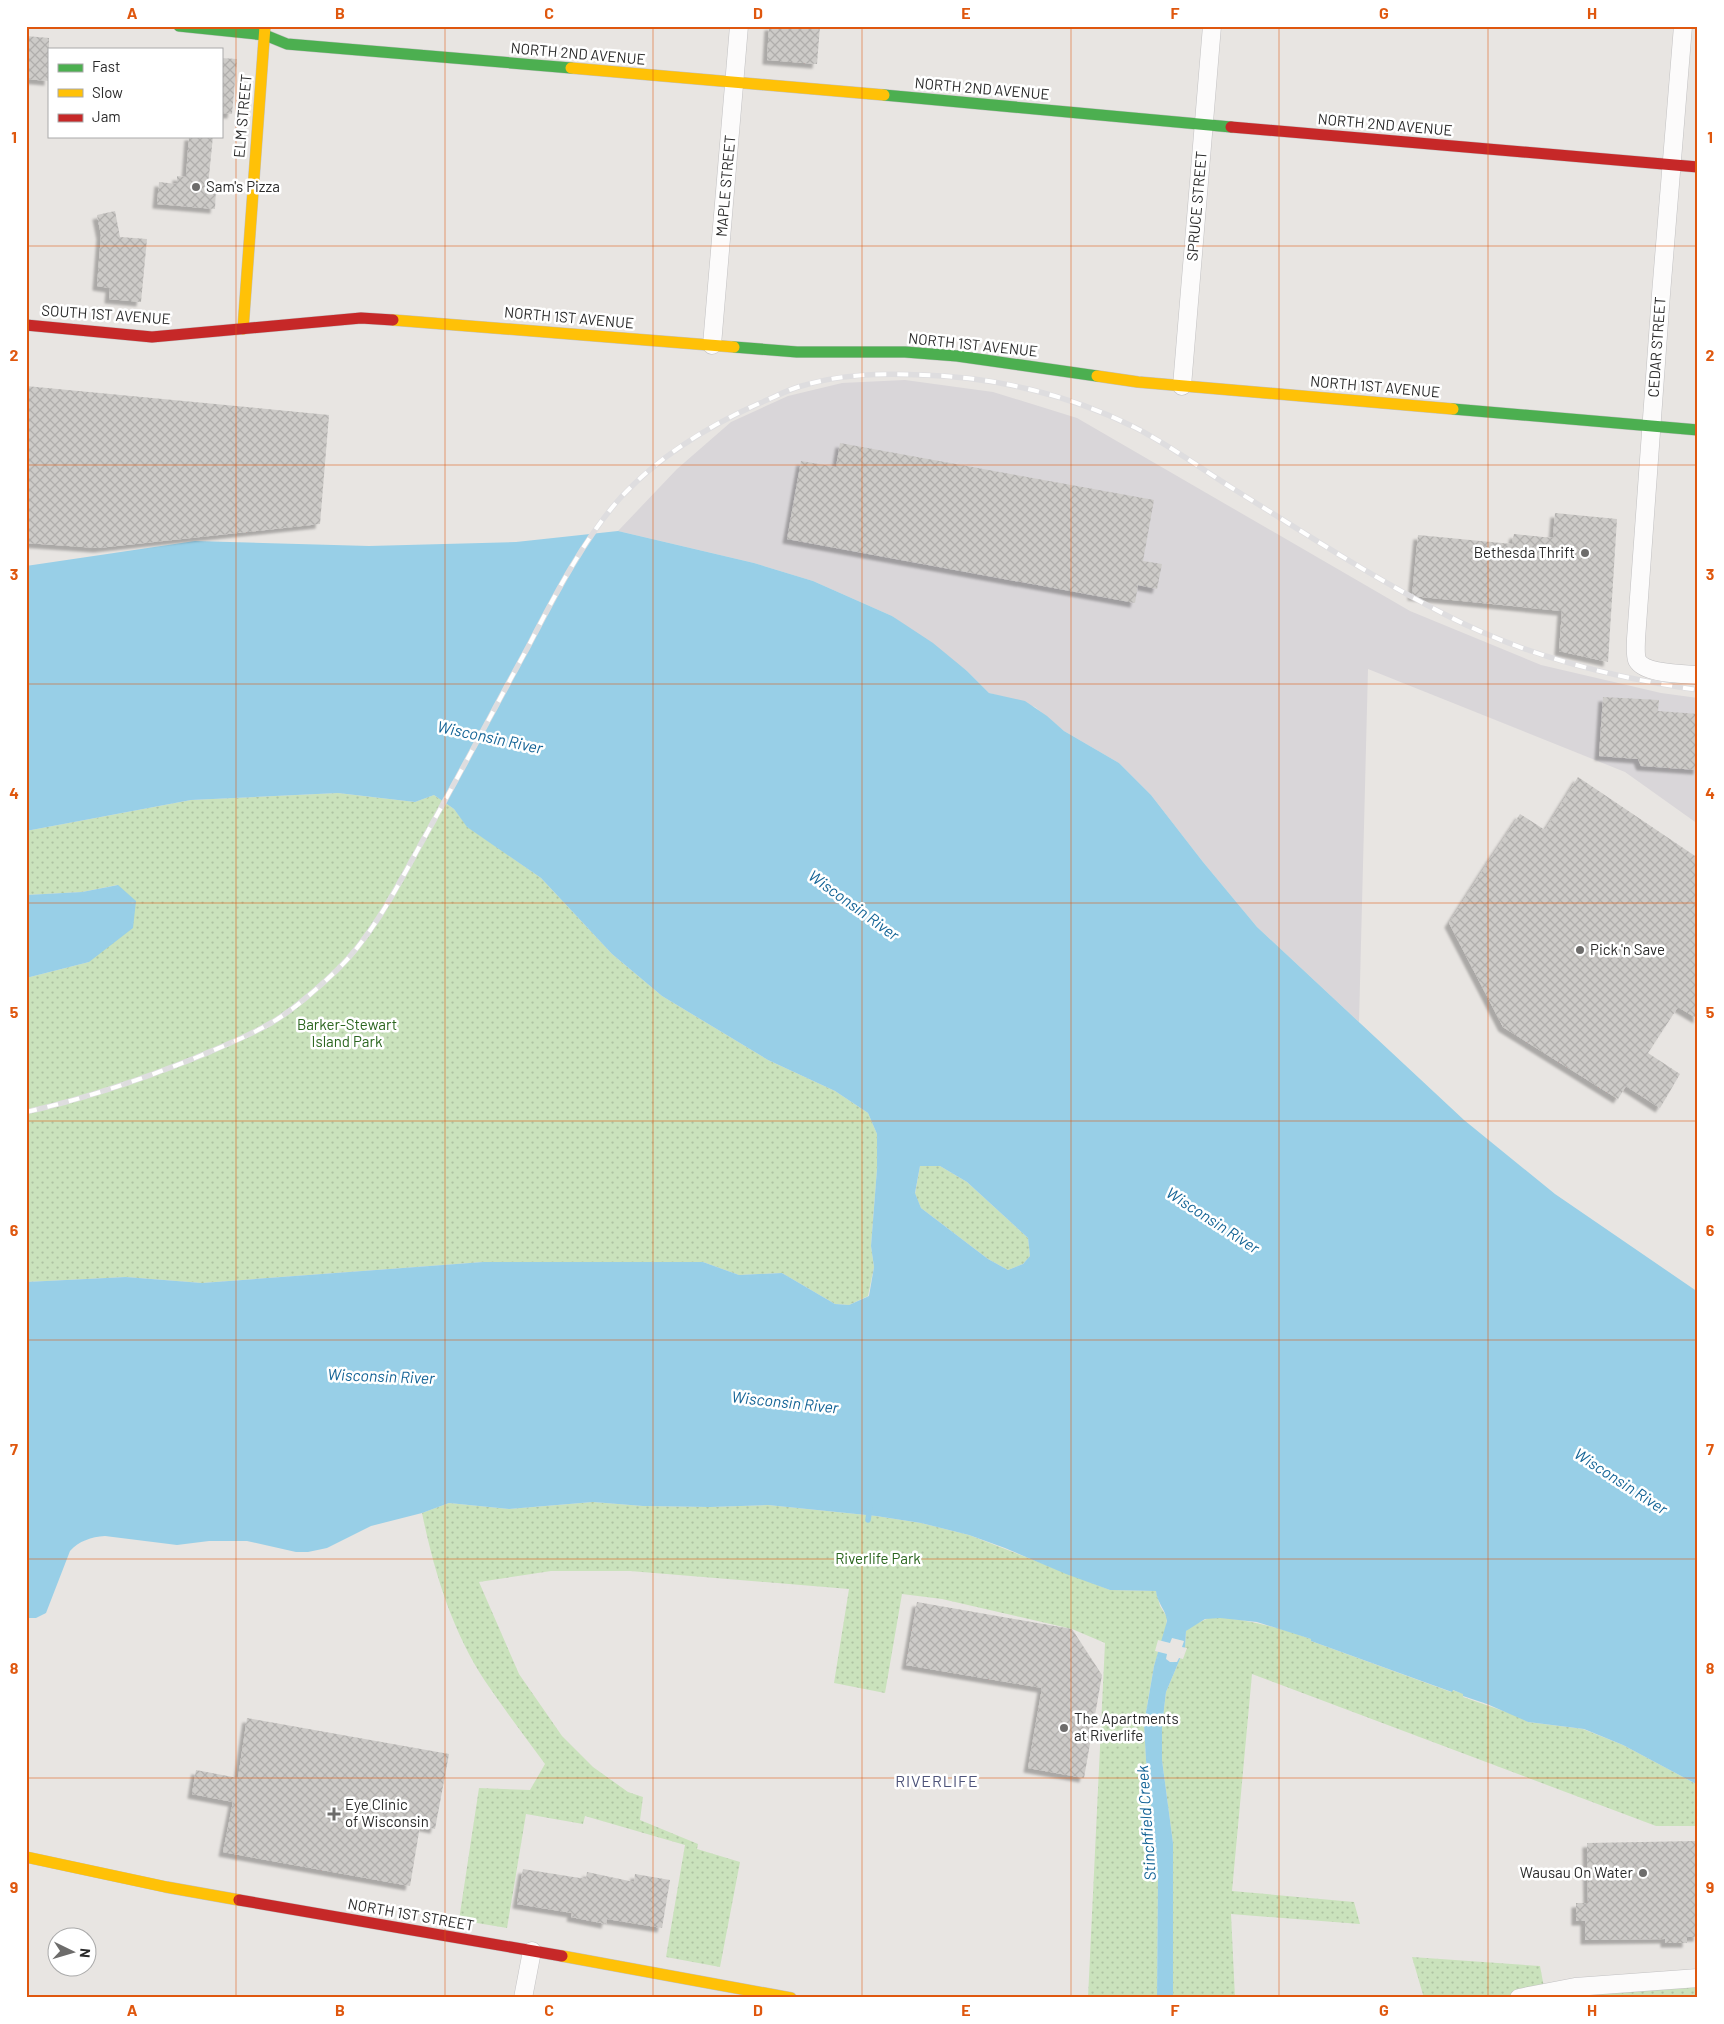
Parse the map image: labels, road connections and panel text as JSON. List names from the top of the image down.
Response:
{
  "streets": {
    "street": [
      "NORTH 2ND AVENUE",
      "ELM STREET",
      "MAPLE STREET",
      "SPRUCE STREET",
      "SOUTH 1ST AVENUE",
      "NORTH 1ST AVENUE",
      "CEDAR STREET",
      "NORTH 1ST STREET"
    ]
  },
  "crossings": [
    ["NORTH 2ND AVENUE", "ELM STREET"],
    ["NORTH 2ND AVENUE", "MAPLE STREET"],
    ["NORTH 2ND AVENUE", "SPRUCE STREET"],
    ["NORTH 2ND AVENUE", "CEDAR STREET"],
    ["ELM STREET", "SOUTH 1ST AVENUE"],
    ["ELM STREET", "NORTH 1ST AVENUE"],
    ["MAPLE STREET", "NORTH 1ST AVENUE"],
    ["SPRUCE STREET", "NORTH 1ST AVENUE"],
    ["SOUTH 1ST AVENUE", "NORTH 1ST AVENUE"],
    ["NORTH 1ST AVENUE", "CEDAR STREET"]
  ],
  "districts": ["RIVERLIFE"],
  "water": ["Wisconsin River", "Stinchfield Creek"],
  "parks": ["Barker-Stewart Island Park", "Riverlife Park"],
  "places": {
    "other": [
      "Sam's Pizza",
      "Bethesda Thrift",
      "Pick 'n Save",
      "The Apartments at Riverlife",
      "Wausau On Water"
    ],
    "health": ["Eye Clinic of Wisconsin"]
  },
  "legend": ["Fast", "Slow", "Jam"],
  "north": "right",
  "grid": {
    "columns": [
      "A",
      "B",
      "C",
      "D",
      "E",
      "F",
      "G",
      "H"
    ],
    "rows": [
      "1",
      "2",
      "3",
      "4",
      "5",
      "6",
      "7",
      "8",
      "9"
    ]
  }
}
